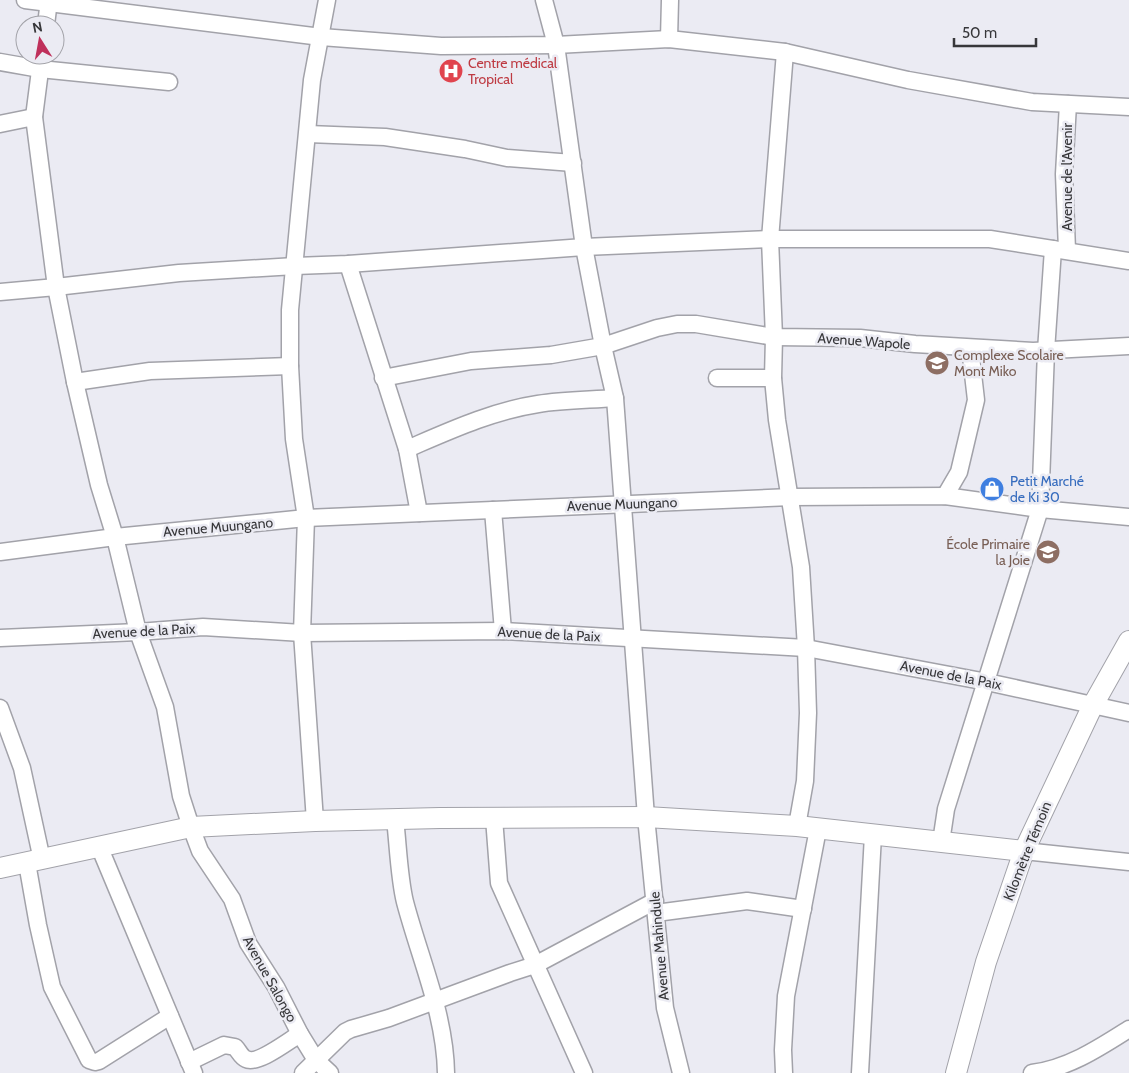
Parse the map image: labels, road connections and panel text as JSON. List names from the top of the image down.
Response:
{
  "streets": {
    "main road": ["Kilomètre Témoin"],
    "street": [
      "Avenue de l'Avenir",
      "Avenue Wapole",
      "Avenue Muungano",
      "Avenue de la Paix",
      "Avenue Mahindule",
      "Avenue Salongo"
    ]
  },
  "crossings": [
    ["Avenue de l'Avenir", "Avenue Wapole"],
    ["Avenue de l'Avenir", "Avenue Muungano"],
    ["Avenue de l'Avenir", "Avenue de la Paix"],
    ["Avenue Wapole", "Avenue Mahindule"],
    ["Avenue Muungano", "Avenue Mahindule"],
    ["Avenue Muungano", "Avenue Salongo"],
    ["Avenue de la Paix", "Kilomètre Témoin"],
    ["Avenue de la Paix", "Avenue Mahindule"],
    ["Avenue de la Paix", "Avenue Salongo"]
  ],
  "places": {
    "hospital": ["Centre médical Tropical"],
    "school or university": ["Complexe Scolaire Mont Miko", "École Primaire la Joie"],
    "shop": ["Petit Marché de Ki 30"]
  },
  "scale_bar": "50 m",
  "north": "top"
}
